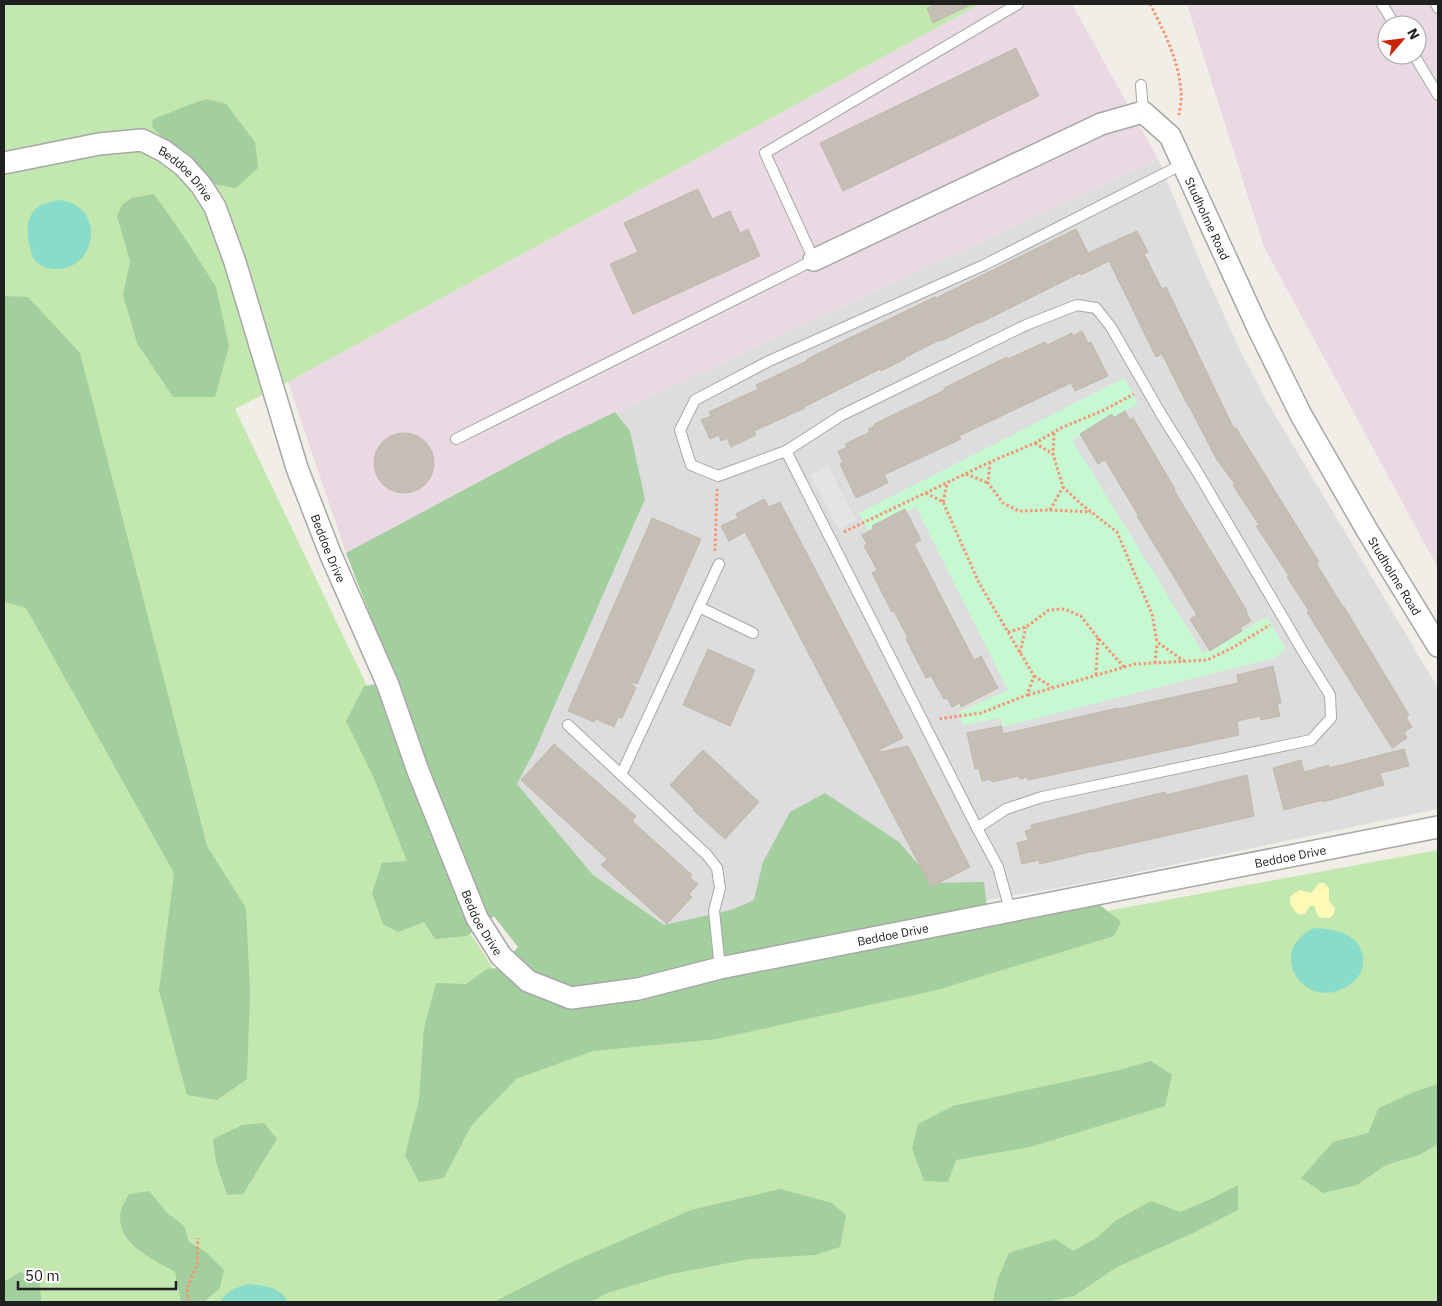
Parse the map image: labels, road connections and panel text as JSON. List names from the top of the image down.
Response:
{
  "streets": {
    "street": ["Beddoe Drive", "Studholme Road"]
  },
  "scale_bar": "50 m",
  "north": "top right"
}
